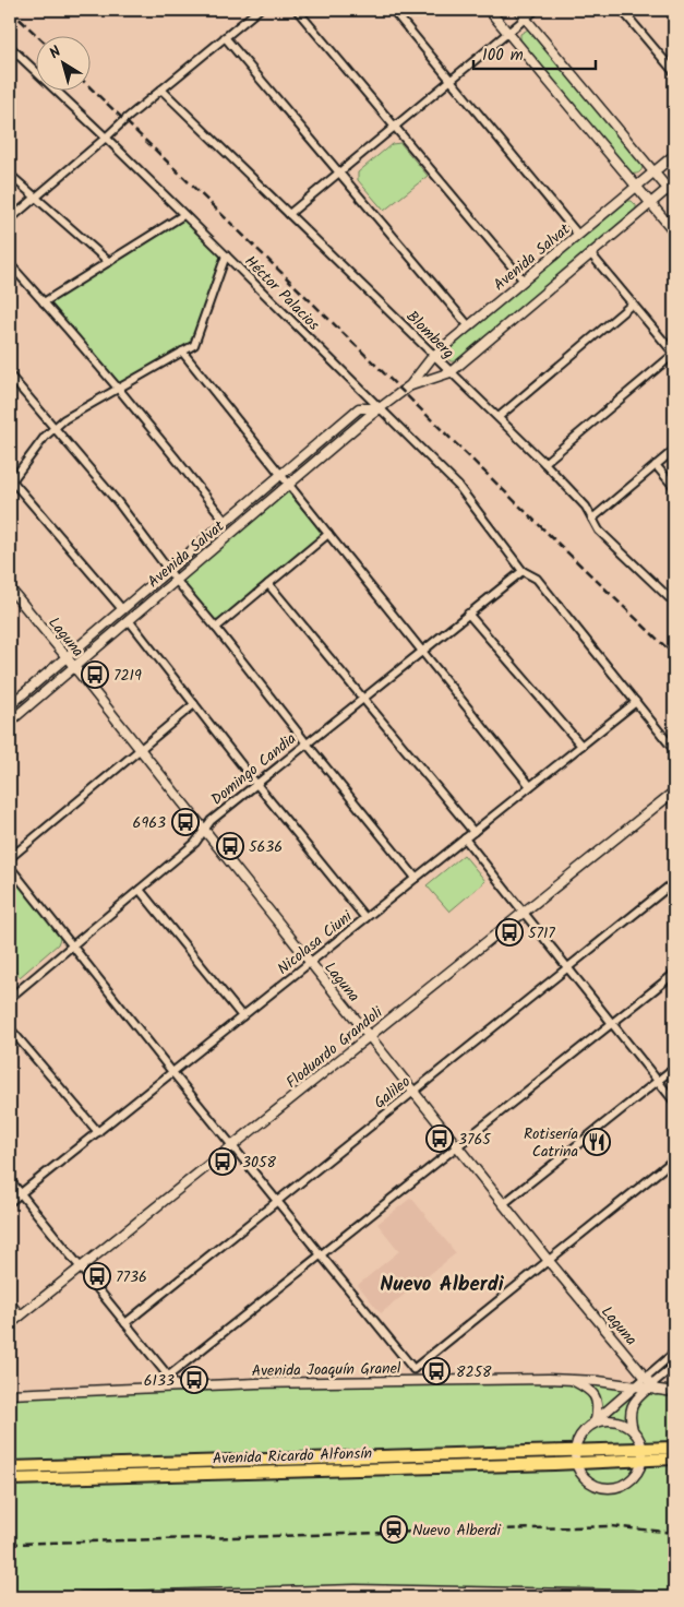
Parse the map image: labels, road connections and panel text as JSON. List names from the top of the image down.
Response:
{
  "streets": {
    "highway": ["Avenida Ricardo Alfonsín"],
    "street": [
      "Avenida Salvat",
      "Héctor Palacios",
      "Blomberg",
      "Laguna",
      "Domingo Candia",
      "Nicolasa Ciuni",
      "Floduardo Grandoli",
      "Galileo",
      "Avenida Joaquín Granel"
    ]
  },
  "crossings": [
    ["Avenida Salvat", "Héctor Palacios"],
    ["Avenida Salvat", "Blomberg"],
    ["Avenida Salvat", "Laguna"],
    ["Héctor Palacios", "Domingo Candia"],
    ["Héctor Palacios", "Nicolasa Ciuni"],
    ["Laguna", "Domingo Candia"],
    ["Laguna", "Nicolasa Ciuni"],
    ["Laguna", "Floduardo Grandoli"],
    ["Laguna", "Galileo"],
    ["Laguna", "Avenida Joaquín Granel"]
  ],
  "districts": ["Nuevo Alberdi"],
  "places": {
    "bus stop": [
      "7219",
      "6963",
      "5636",
      "5717",
      "3765",
      "3058",
      "7736",
      "8258",
      "6133"
    ],
    "restaurant": ["Rotisería Catrina"],
    "station": ["Nuevo Alberdi"]
  },
  "scale_bar": "100 m",
  "north": "top left"
}
